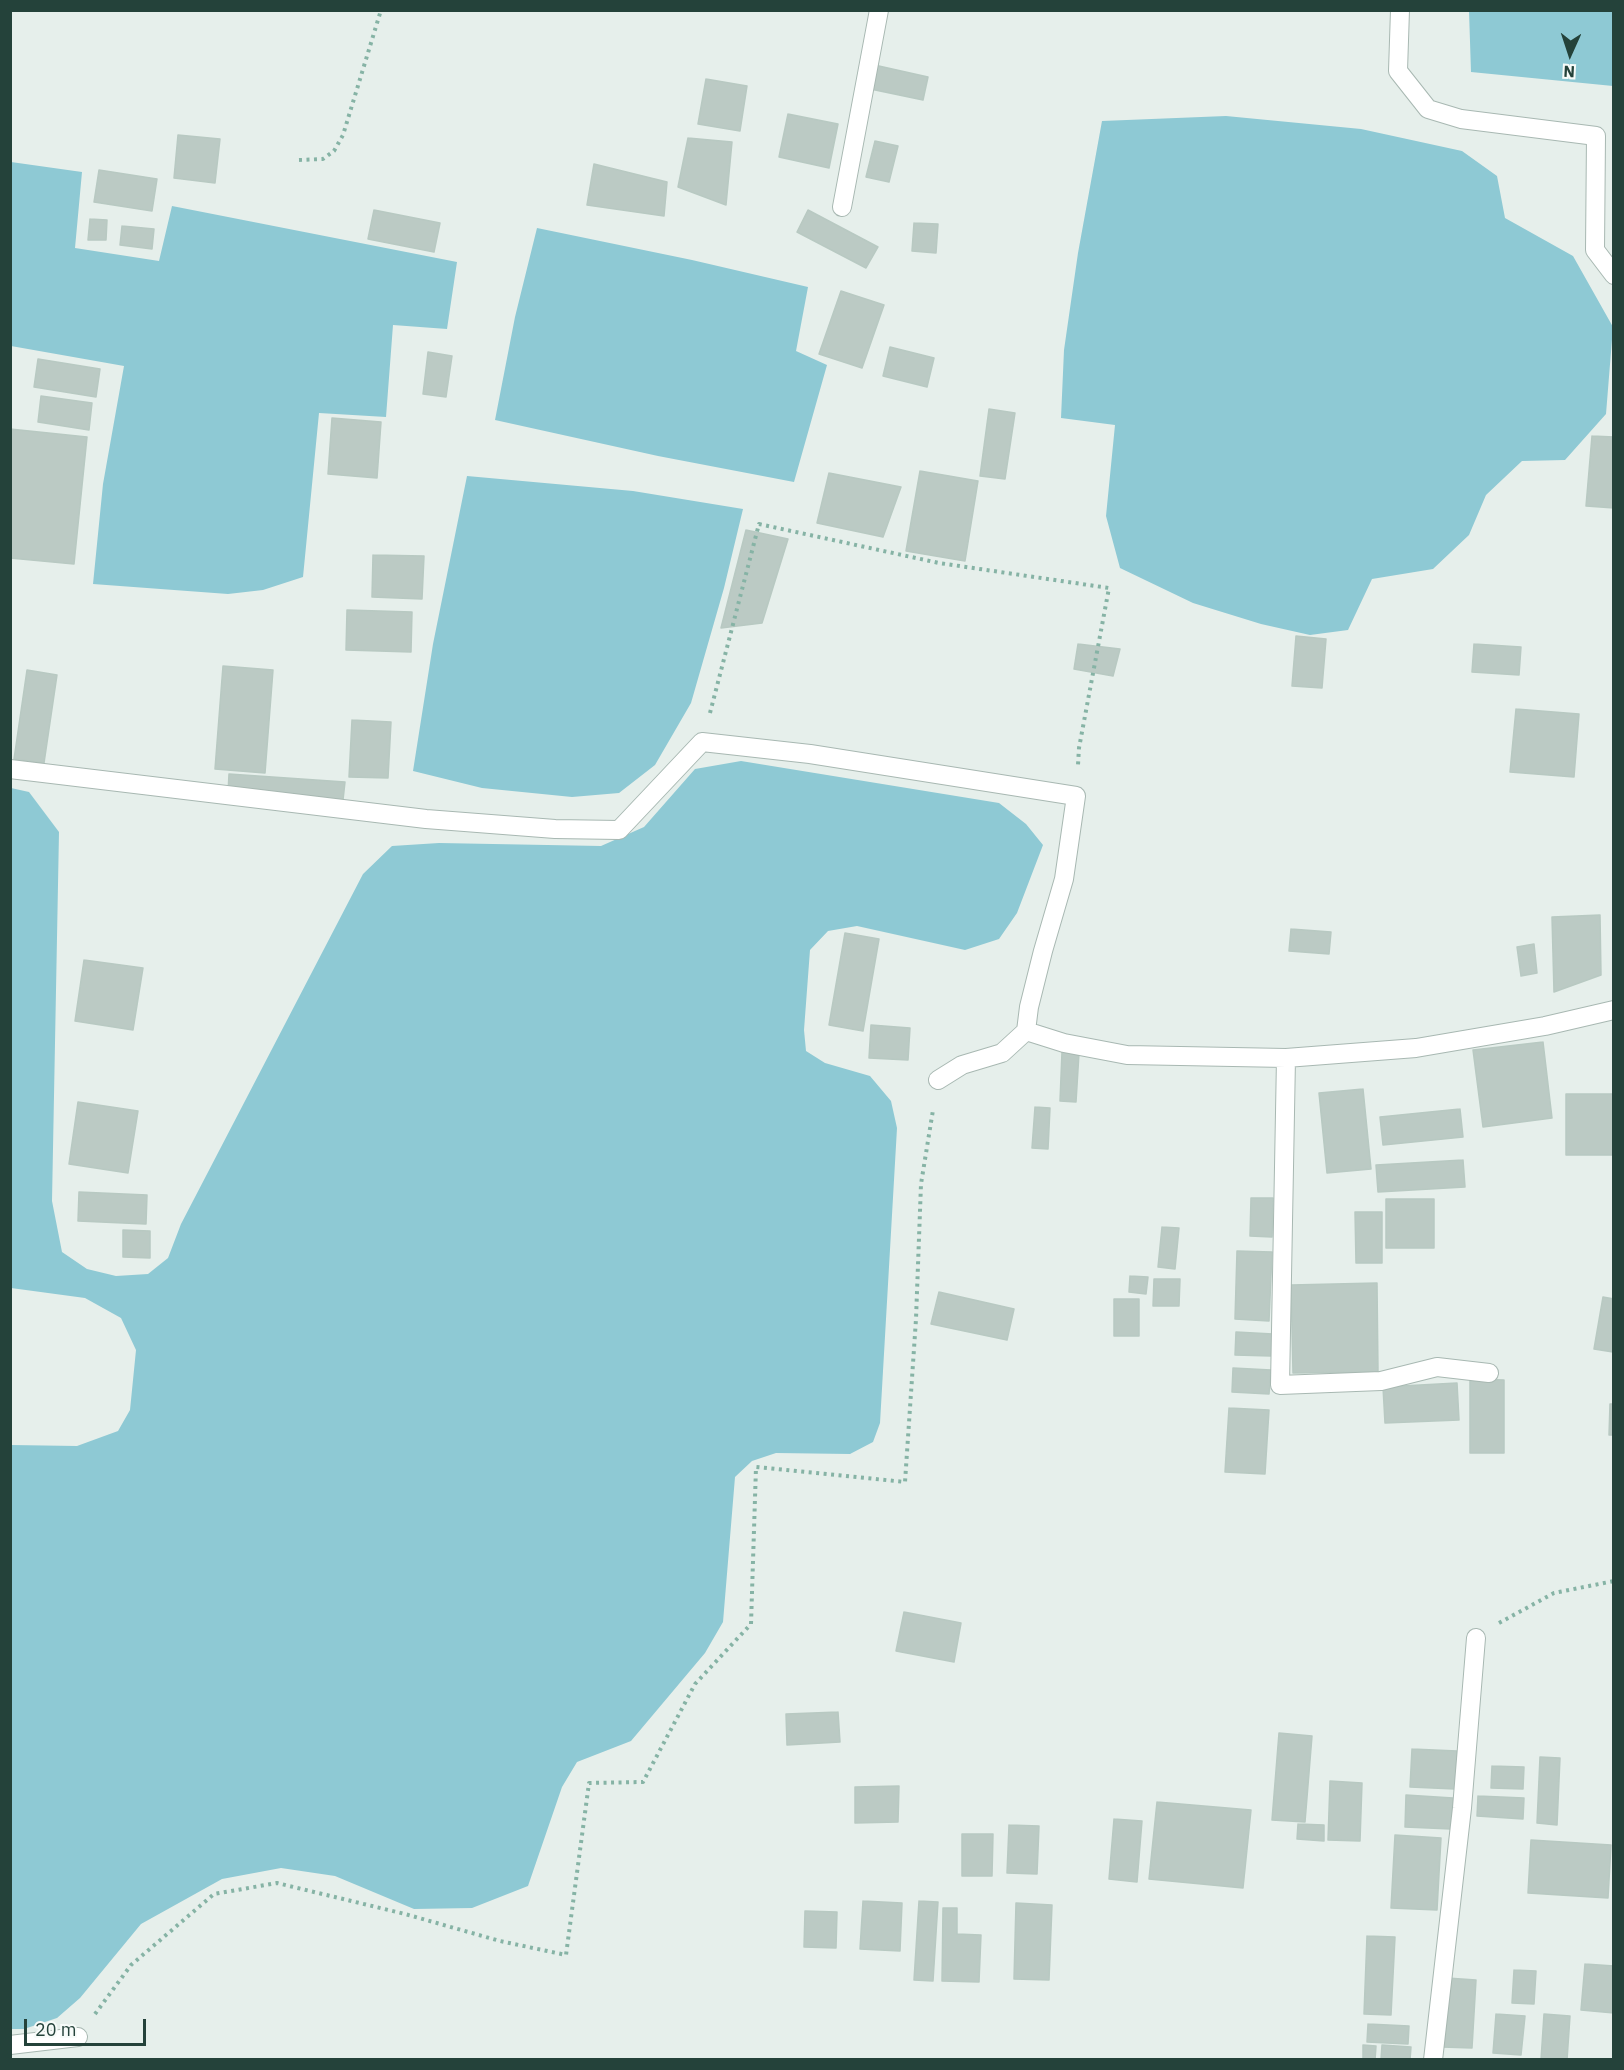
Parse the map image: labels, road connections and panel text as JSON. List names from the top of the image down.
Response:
{
  "scale_bar": "20 m",
  "north": "bottom"
}
